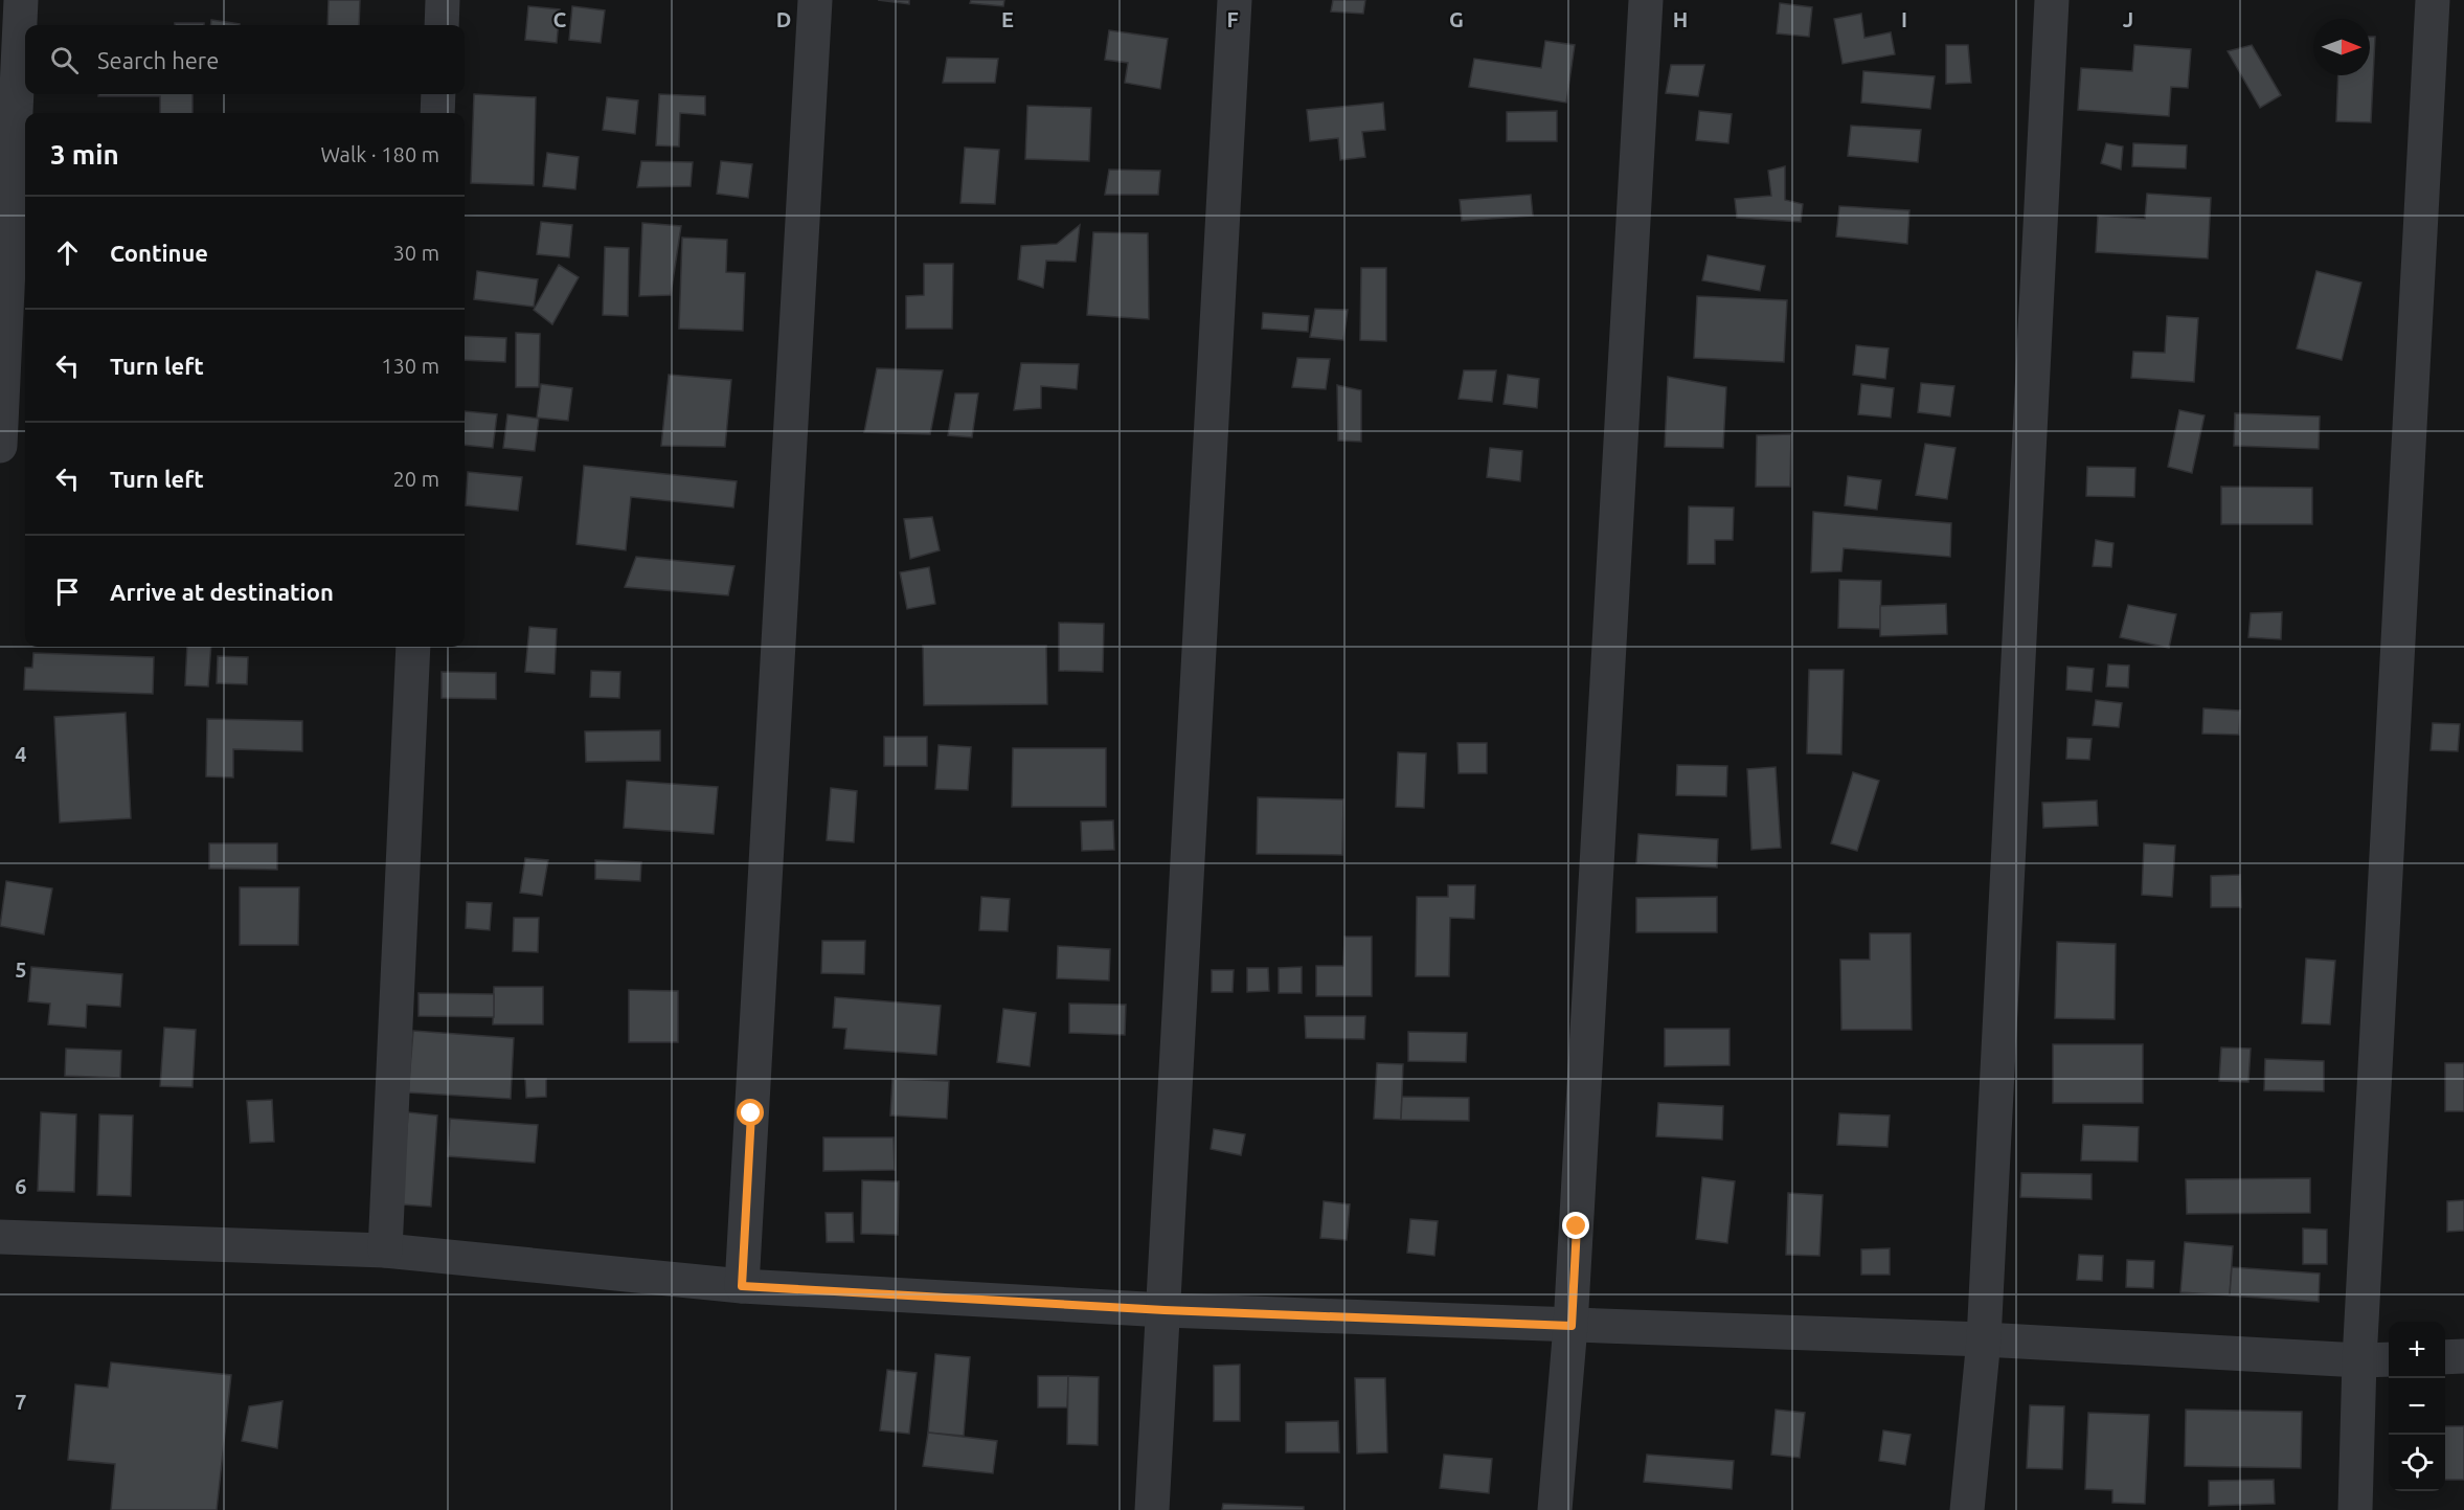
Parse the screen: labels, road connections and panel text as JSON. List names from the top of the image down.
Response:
{
  "north": "right",
  "page": {
    "search": "Search here",
    "heading": ["3 min", "Walk · 180 m"],
    "list": [
      ["Continue", "30 m"],
      ["Turn left", "130 m"],
      ["Turn left", "20 m"],
      "Arrive at destination"
    ],
    "map_buttons": ["+", "−"]
  },
  "grid": {
    "columns": [
      "C",
      "D",
      "E",
      "F",
      "G",
      "H",
      "I",
      "J"
    ],
    "rows": [
      "4",
      "5",
      "6",
      "7"
    ]
  }
}
